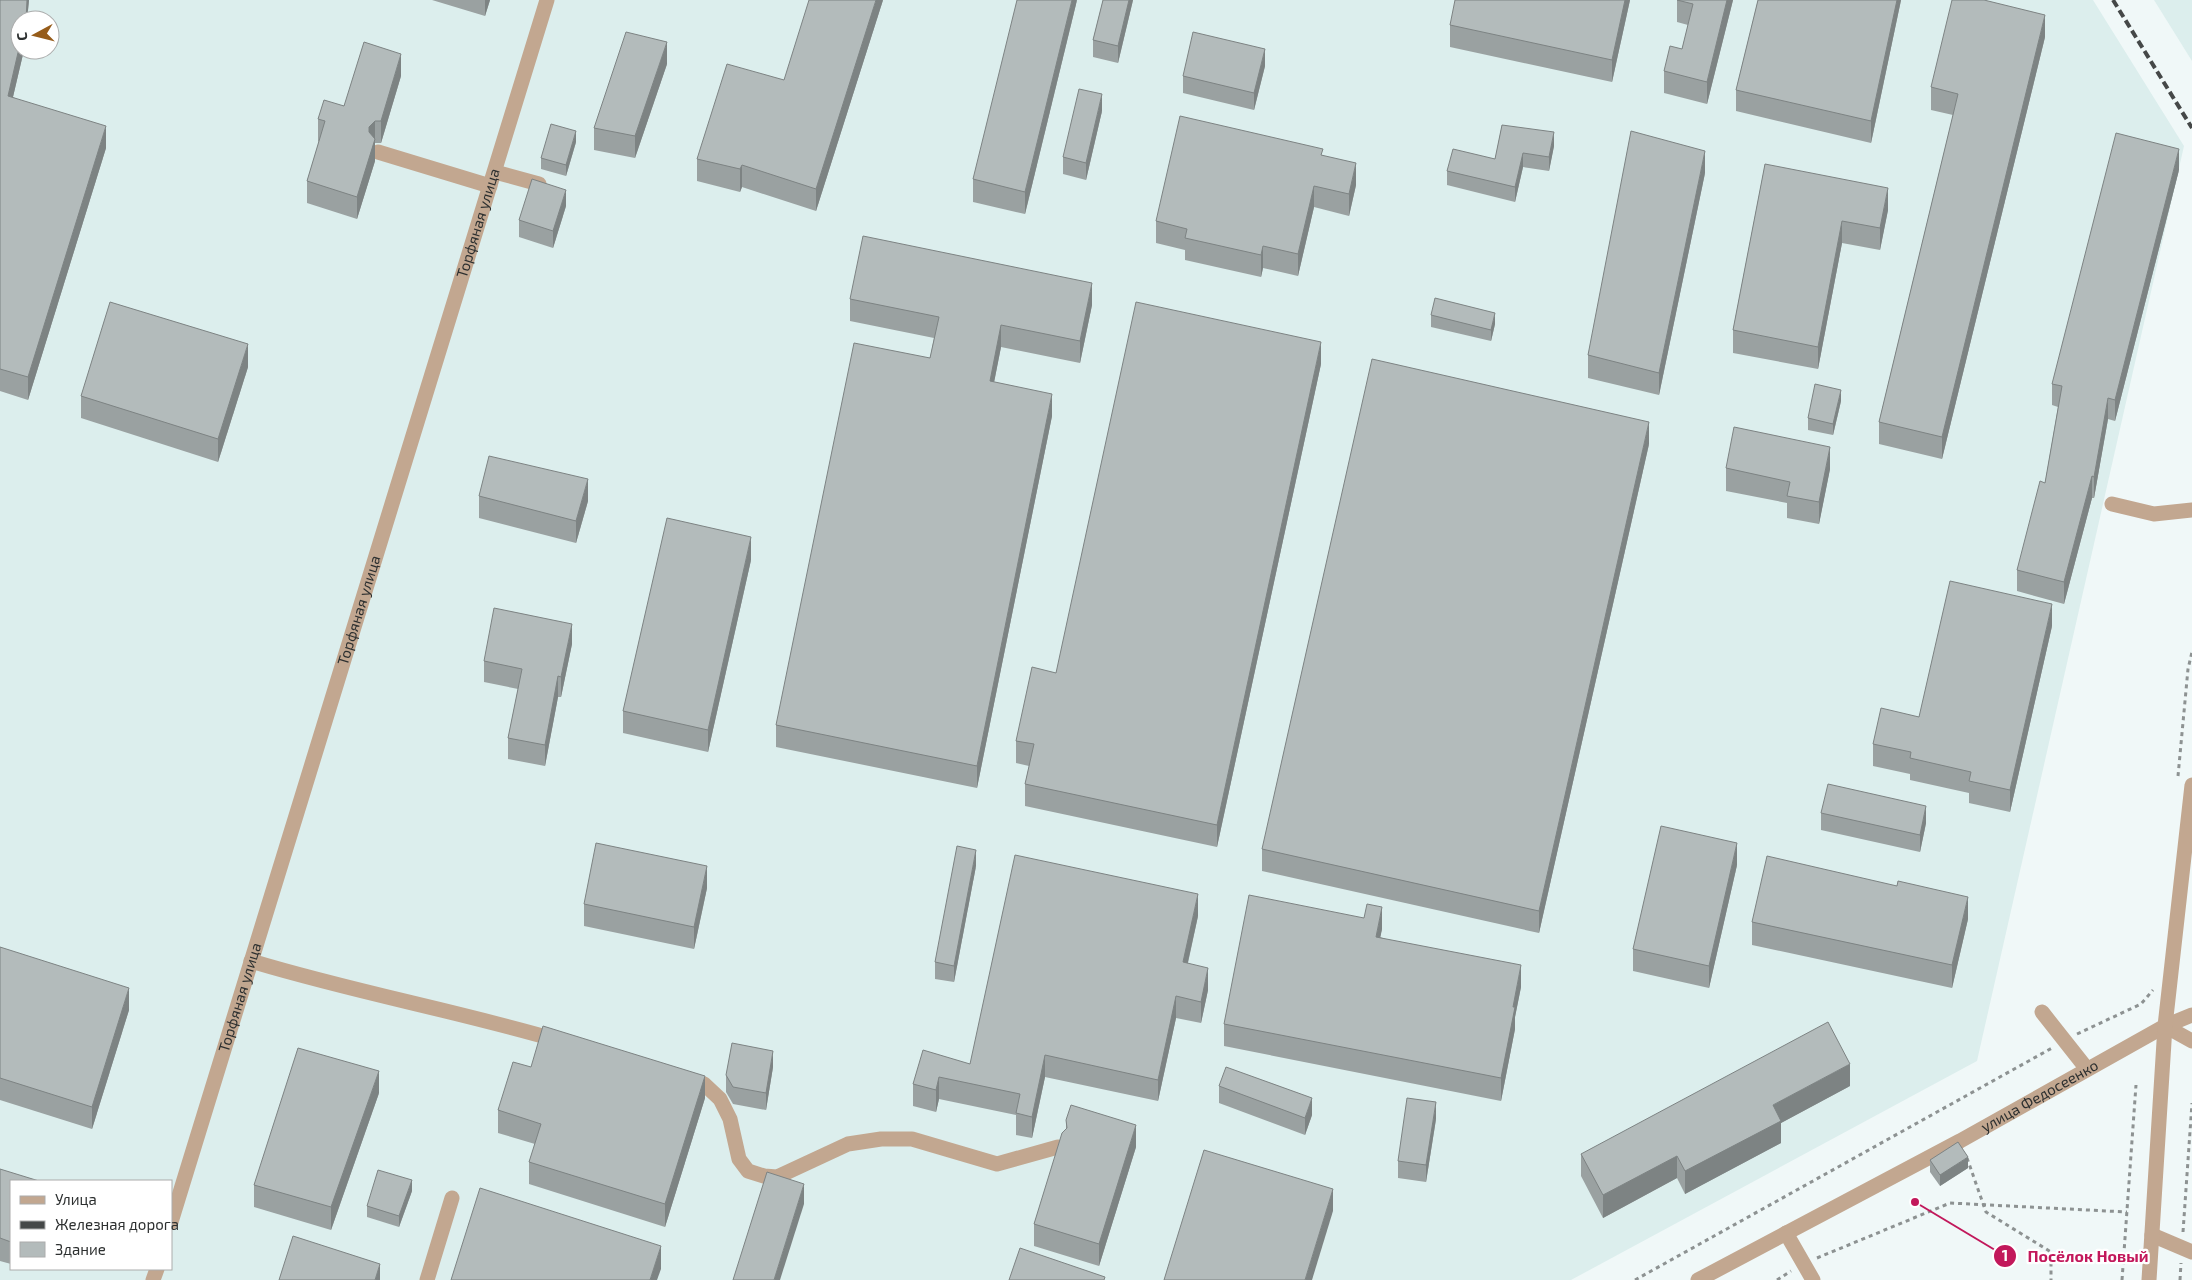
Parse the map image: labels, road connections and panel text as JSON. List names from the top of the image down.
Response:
{
  "streets": {
    "street": ["Торфяная улица", "улица Федосеенко"]
  },
  "places": ["Посёлок Новый"],
  "legend": ["Улица", "Железная дорога", "Здание"],
  "north": "left"
}
